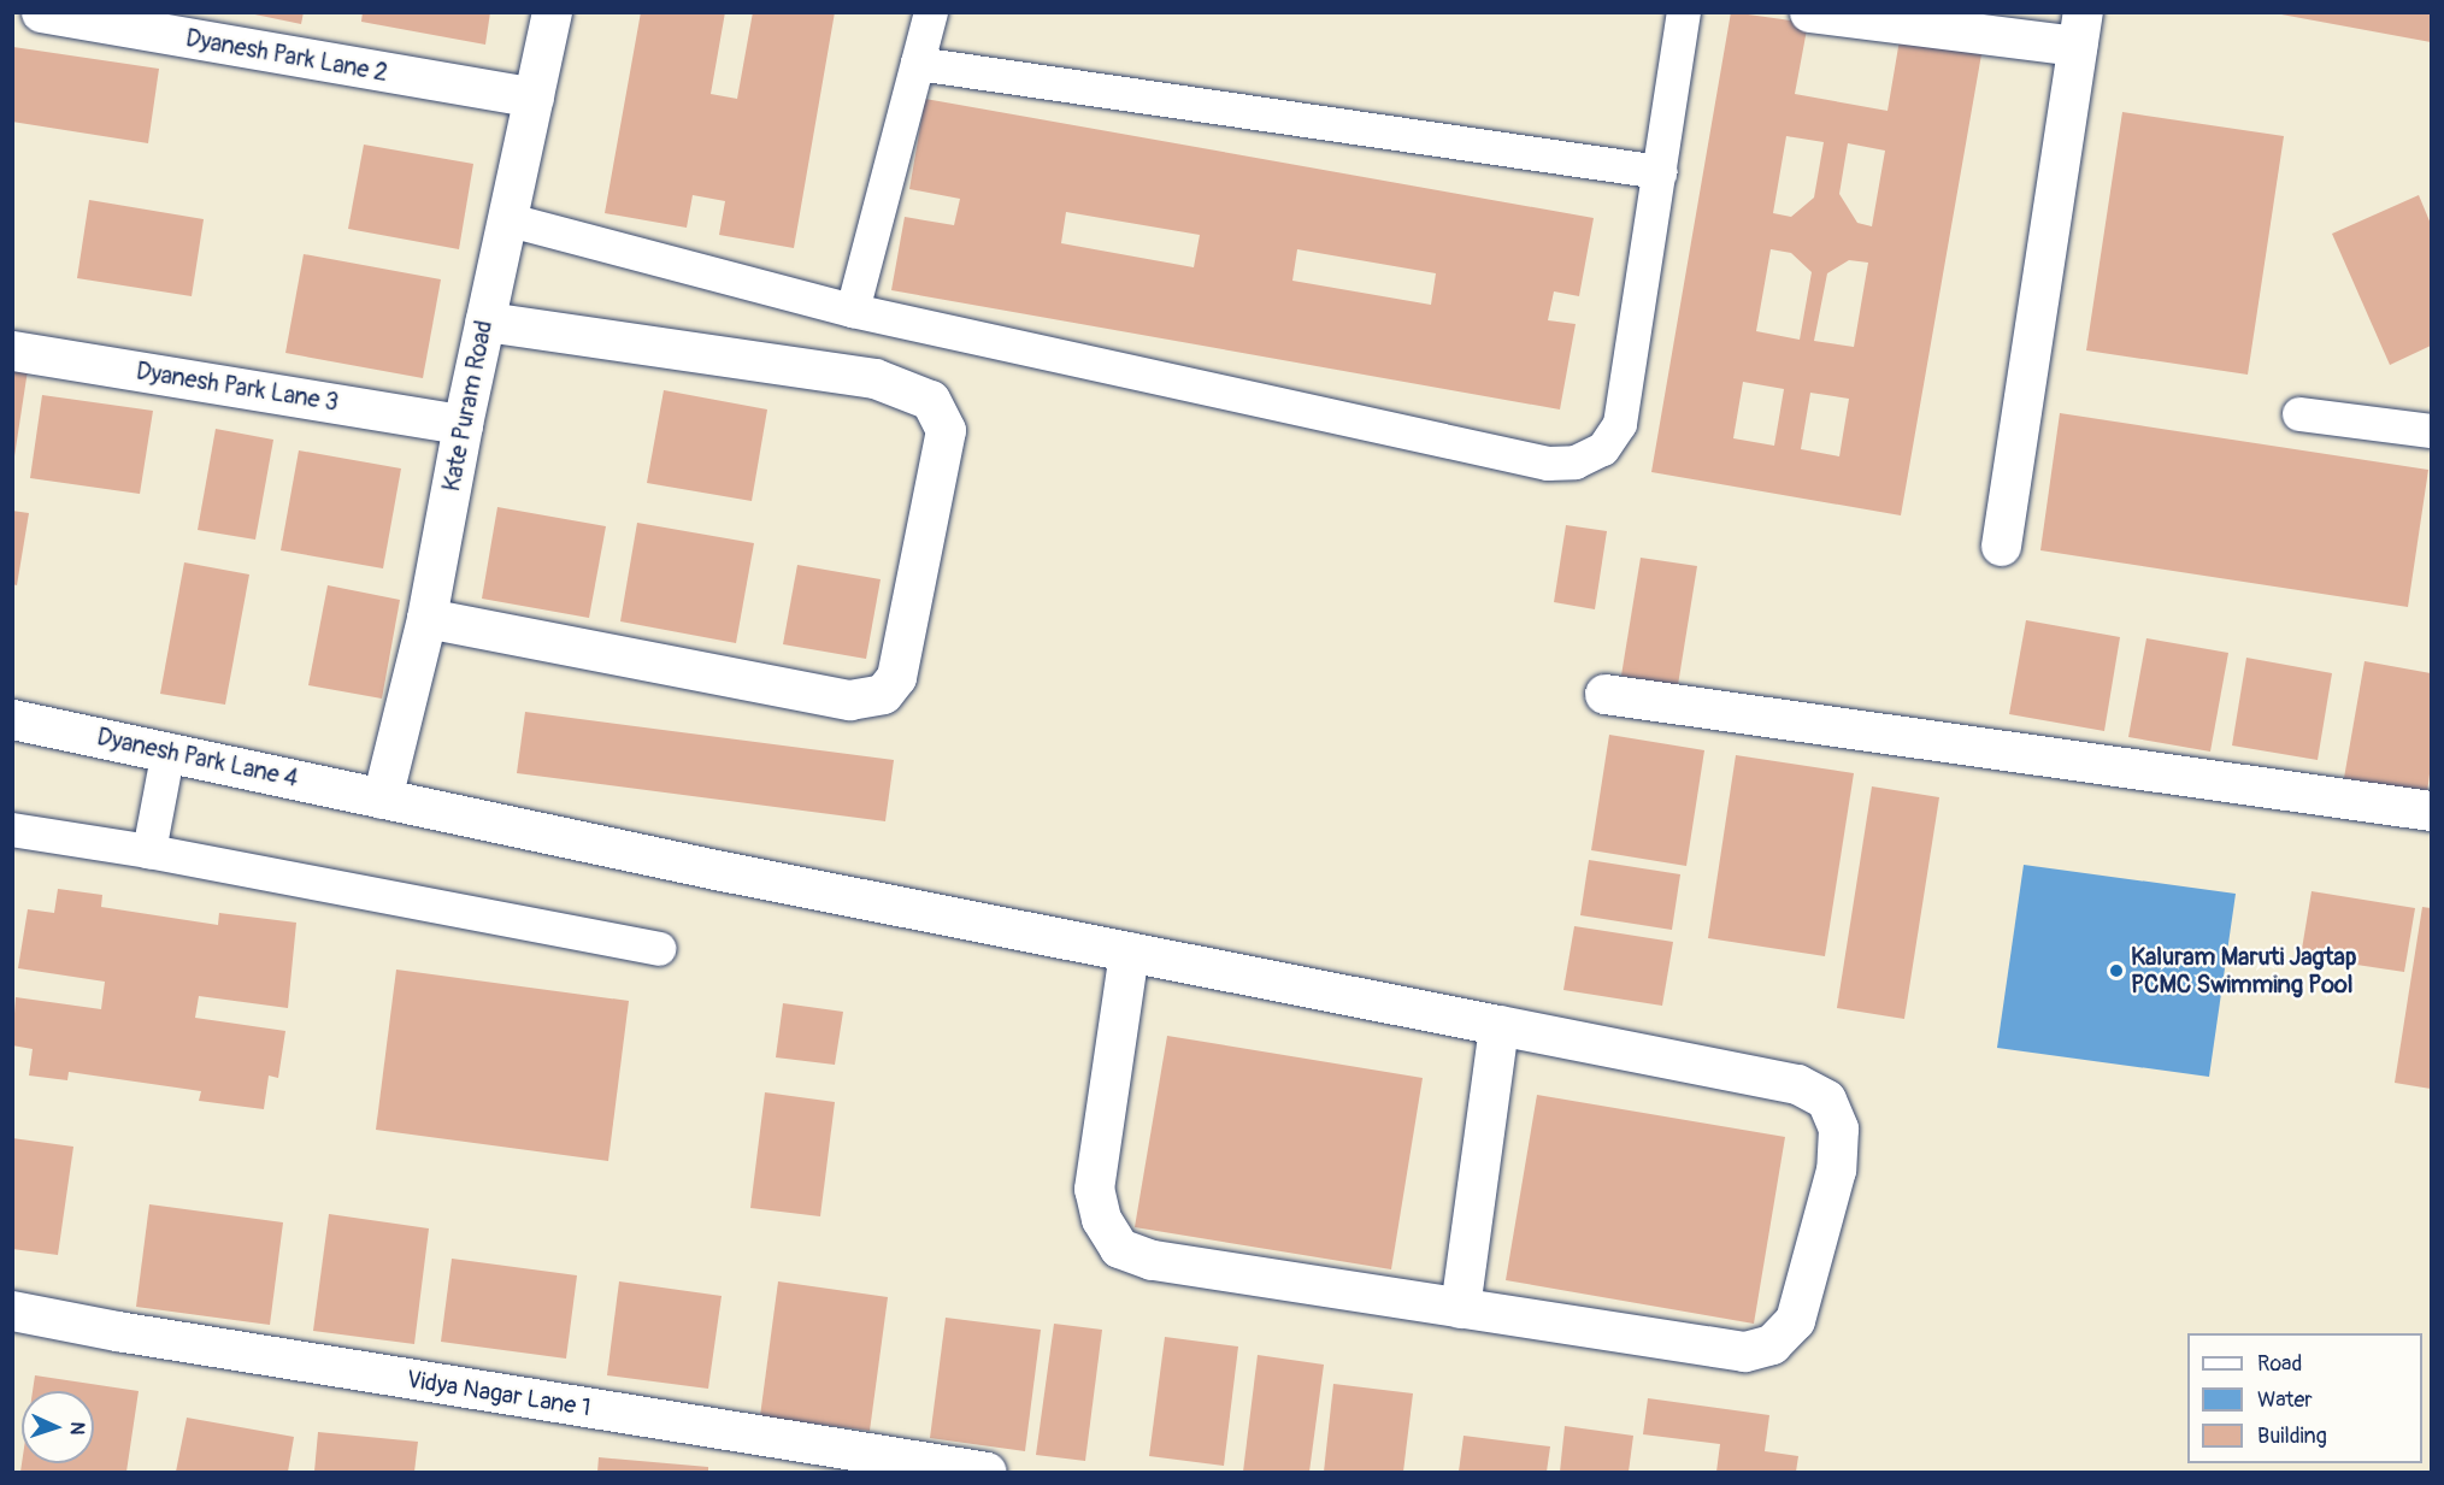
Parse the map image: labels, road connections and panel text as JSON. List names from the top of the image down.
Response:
{
  "streets": {
    "street": [
      "Dyanesh Park Lane 2",
      "Dyanesh Park Lane 3",
      "Kate Puram Road",
      "Dyanesh Park Lane 4",
      "Vidya Nagar Lane 1"
    ]
  },
  "crossings": [
    ["Dyanesh Park Lane 2", "Kate Puram Road"],
    ["Dyanesh Park Lane 3", "Kate Puram Road"],
    ["Kate Puram Road", "Dyanesh Park Lane 4"]
  ],
  "places": ["Kaluram Maruti Jagtap PCMC Swimming Pool"],
  "legend": ["Road", "Water", "Building"],
  "north": "right"
}
